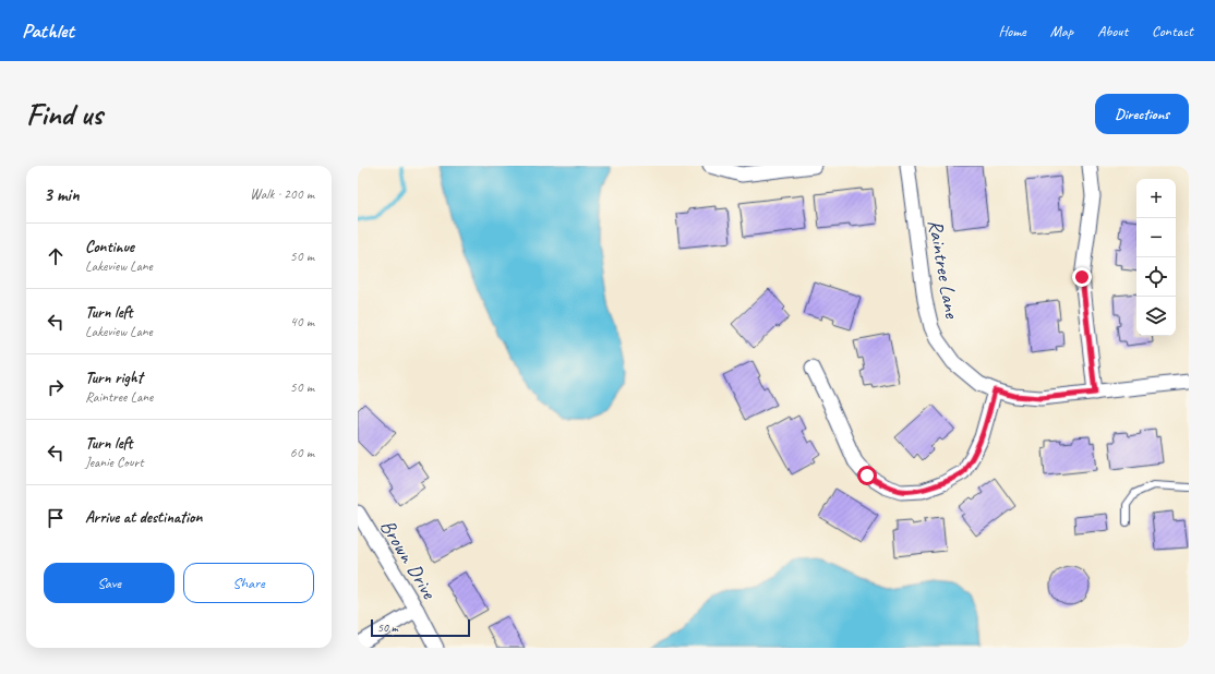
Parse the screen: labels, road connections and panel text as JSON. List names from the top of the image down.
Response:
{
  "streets": {
    "street": ["Raintree Lane", "Brown Drive"]
  },
  "scale_bar": "50 m",
  "page": {
    "header": "Pathlet",
    "nav": [
      "Home",
      "Map",
      "About",
      "Contact"
    ],
    "buttons": [
      "Directions",
      ["Save", "Share"]
    ],
    "title": "Find us",
    "heading": ["3 min", "Walk · 200 m"],
    "map_buttons": ["+", "−"],
    "list": [
      ["Continue", "Lakeview Lane", "50 m"],
      ["Turn left", "Lakeview Lane", "40 m"],
      ["Turn right", "Raintree Lane", "50 m"],
      ["Turn left", "Jeanie Court", "60 m"],
      "Arrive at destination"
    ],
    "scale": "50 m"
  }
}
